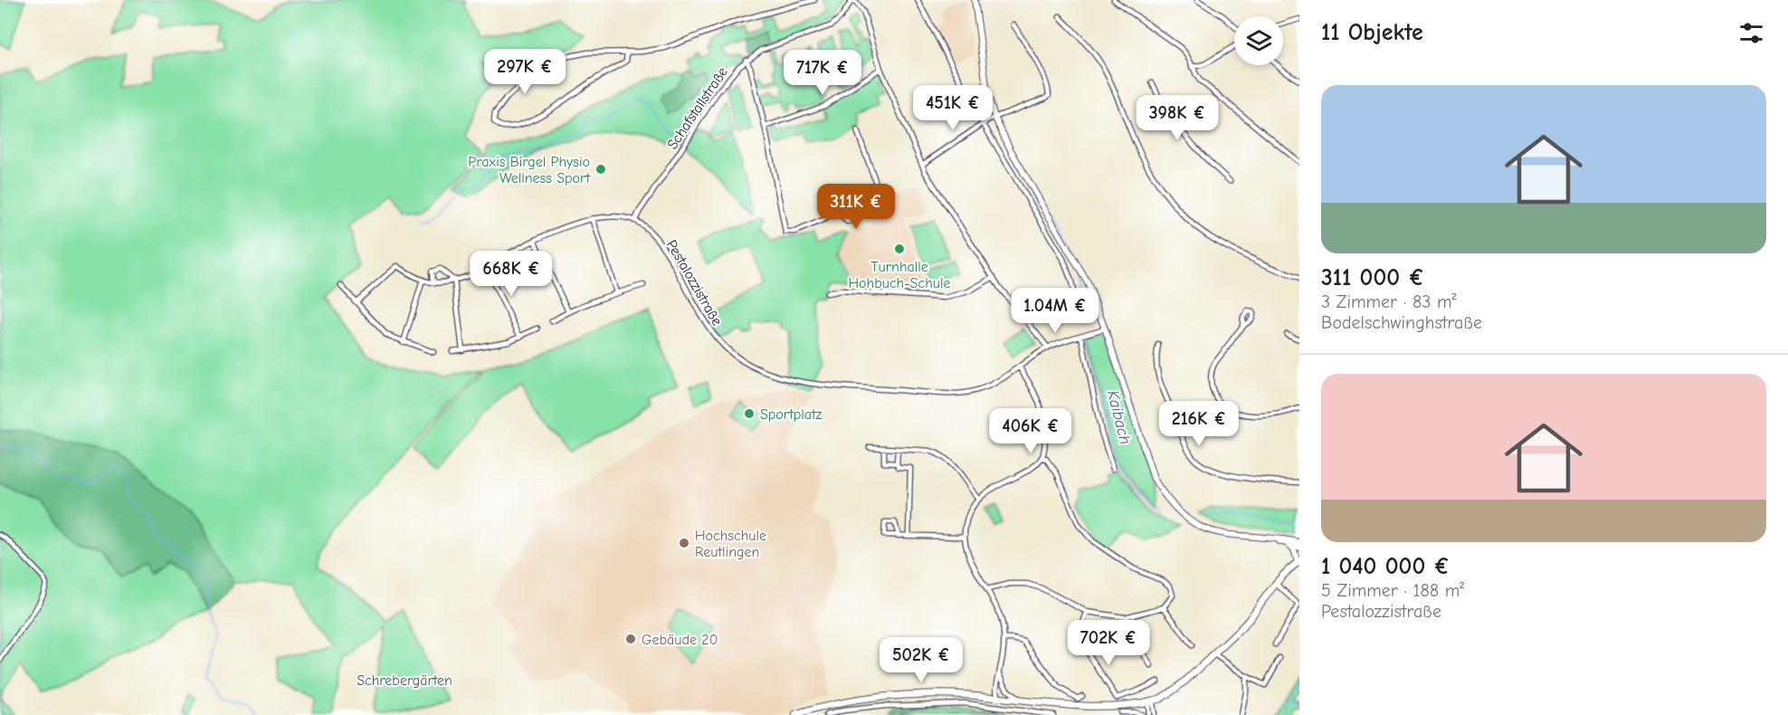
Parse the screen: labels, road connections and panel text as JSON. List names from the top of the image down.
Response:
{
  "streets": {
    "street": ["Schafstallstraße", "Pestalozzistraße"]
  },
  "crossings": [
    ["Schafstallstraße", "Pestalozzistraße"]
  ],
  "water": ["Kaibach"],
  "parks": ["Schrebergärten"],
  "places": [
    "Praxis Birgel Physio Wellness Sport",
    "Turnhalle Hohbuch-Schule",
    "Sportplatz",
    "Hochschule Reutlingen",
    "Gebäude 20"
  ],
  "page": {
    "heading": "11 Objekte",
    "price": [
      "297K €",
      "717K €",
      "451K €",
      "398K €",
      "311K €",
      "668K €",
      "1.04M €",
      "216K €",
      "406K €",
      "702K €",
      "502K €"
    ],
    "list": [
      {
        "name": "311 000 €",
        "note": "3 Zimmer · 83 m² · Bodelschwinghstraße"
      },
      {
        "name": "1 040 000 €",
        "note": "5 Zimmer · 188 m² · Pestalozzistraße"
      }
    ]
  }
}
